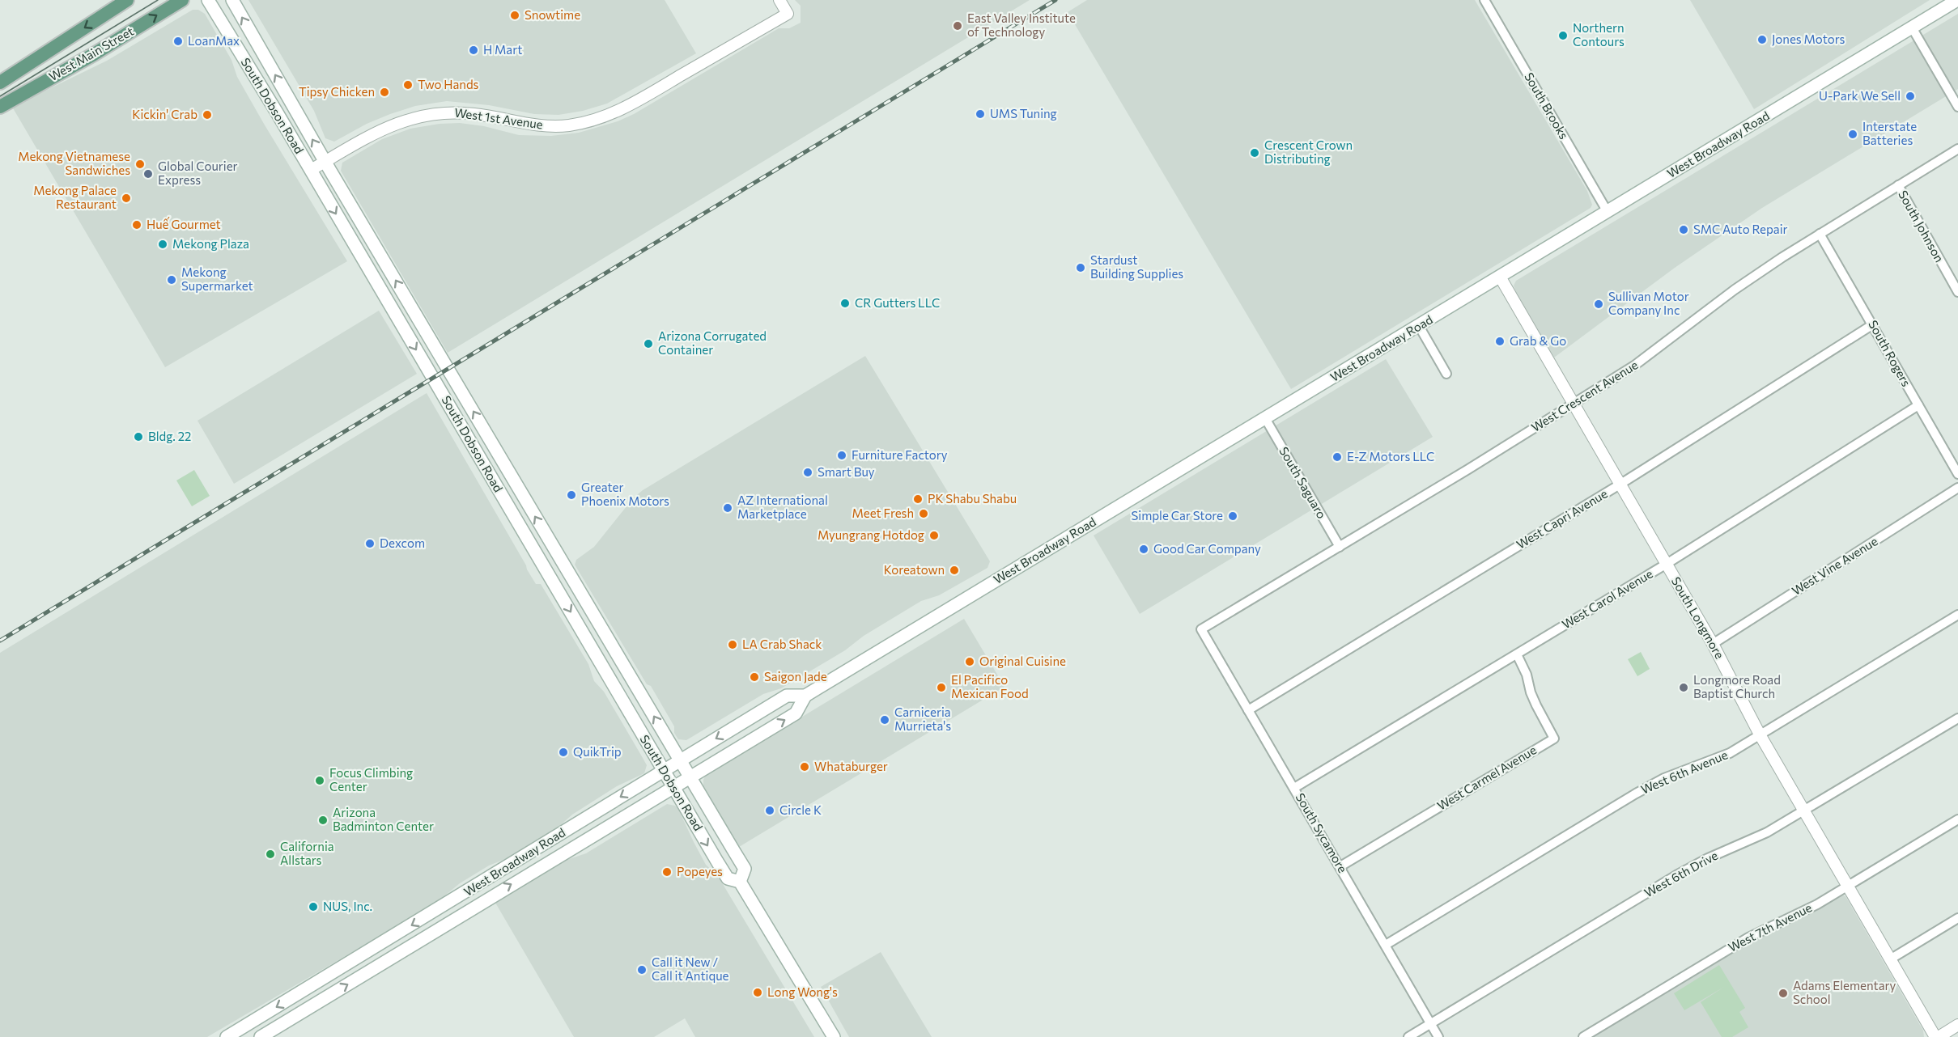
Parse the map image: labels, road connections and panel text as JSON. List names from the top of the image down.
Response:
{
  "streets": {
    "main road": ["West Main Street", "South Dobson Road", "West Broadway Road"],
    "street": [
      "South Brooks",
      "West 1st Avenue",
      "South Johnson",
      "South Rogers",
      "West Crescent Avenue",
      "South Saguaro",
      "West Capri Avenue",
      "West Vine Avenue",
      "West Carol Avenue",
      "South Longmore",
      "West 6th Avenue",
      "West Carmel Avenue",
      "South Sycamore",
      "West 6th Drive",
      "West 7th Avenue"
    ]
  },
  "crossings": [
    ["South Dobson Road", "West 1st Avenue"],
    ["South Dobson Road", "West Broadway Road"],
    ["South Brooks", "West Broadway Road"],
    ["West Broadway Road", "South Saguaro"],
    ["West Broadway Road", "South Longmore"],
    ["South Johnson", "West Crescent Avenue"],
    ["South Rogers", "West Crescent Avenue"],
    ["South Rogers", "West Capri Avenue"],
    ["South Rogers", "West Carol Avenue"],
    ["West Crescent Avenue", "South Saguaro"],
    ["West Crescent Avenue", "South Longmore"],
    ["West Crescent Avenue", "South Sycamore"],
    ["West Capri Avenue", "South Longmore"],
    ["West Capri Avenue", "South Sycamore"],
    ["West Vine Avenue", "South Longmore"],
    ["West Carol Avenue", "South Longmore"],
    ["West Carol Avenue", "West Carmel Avenue"],
    ["West Carol Avenue", "South Sycamore"],
    ["South Longmore", "West 6th Avenue"],
    ["South Longmore", "West 6th Drive"],
    ["South Longmore", "West 7th Avenue"],
    ["West 6th Avenue", "South Sycamore"],
    ["West Carmel Avenue", "South Sycamore"],
    ["South Sycamore", "West 6th Drive"]
  ],
  "places": [
    "Snowtime",
    "East Valley Institute of Technology",
    "Northern Contours",
    "Jones Motors",
    "LoanMax",
    "H Mart",
    "Two Hands",
    "Tipsy Chicken",
    "U-Park We Sell",
    "UMS Tuning",
    "Kickin' Crab",
    "Interstate Batteries",
    "Crescent Crown Distributing",
    "Mekong Vietnamese Sandwiches",
    "Global Courier Express",
    "Mekong Palace Restaurant",
    "Huế Gourmet",
    "SMC Auto Repair",
    "Mekong Plaza",
    "Stardust Building Supplies",
    "Mekong Supermarket",
    "CR Gutters LLC",
    "Sullivan Motor Company Inc",
    "Grab & Go",
    "Arizona Corrugated Container",
    "Bldg. 22",
    "Furniture Factory",
    "E-Z Motors LLC",
    "Smart Buy",
    "Greater Phoenix Motors",
    "PK Shabu Shabu",
    "AZ International Marketplace",
    "Meet Fresh",
    "Simple Car Store",
    "Myungrang Hotdog",
    "Dexcom",
    "Good Car Company",
    "Koreatown",
    "LA Crab Shack",
    "Original Cuisine",
    "Saigon Jade",
    "El Pacifico Mexican Food",
    "Longmore Road Baptist Church",
    "Carniceria Murrieta's",
    "QuikTrip",
    "Whataburger",
    "Focus Climbing Center",
    "Circle K",
    "Arizona Badminton Center",
    "California Allstars",
    "Popeyes",
    "NUS, Inc.",
    "Call it New / Call it Antique",
    "Long Wong's",
    "Adams Elementary School"
  ]
}
